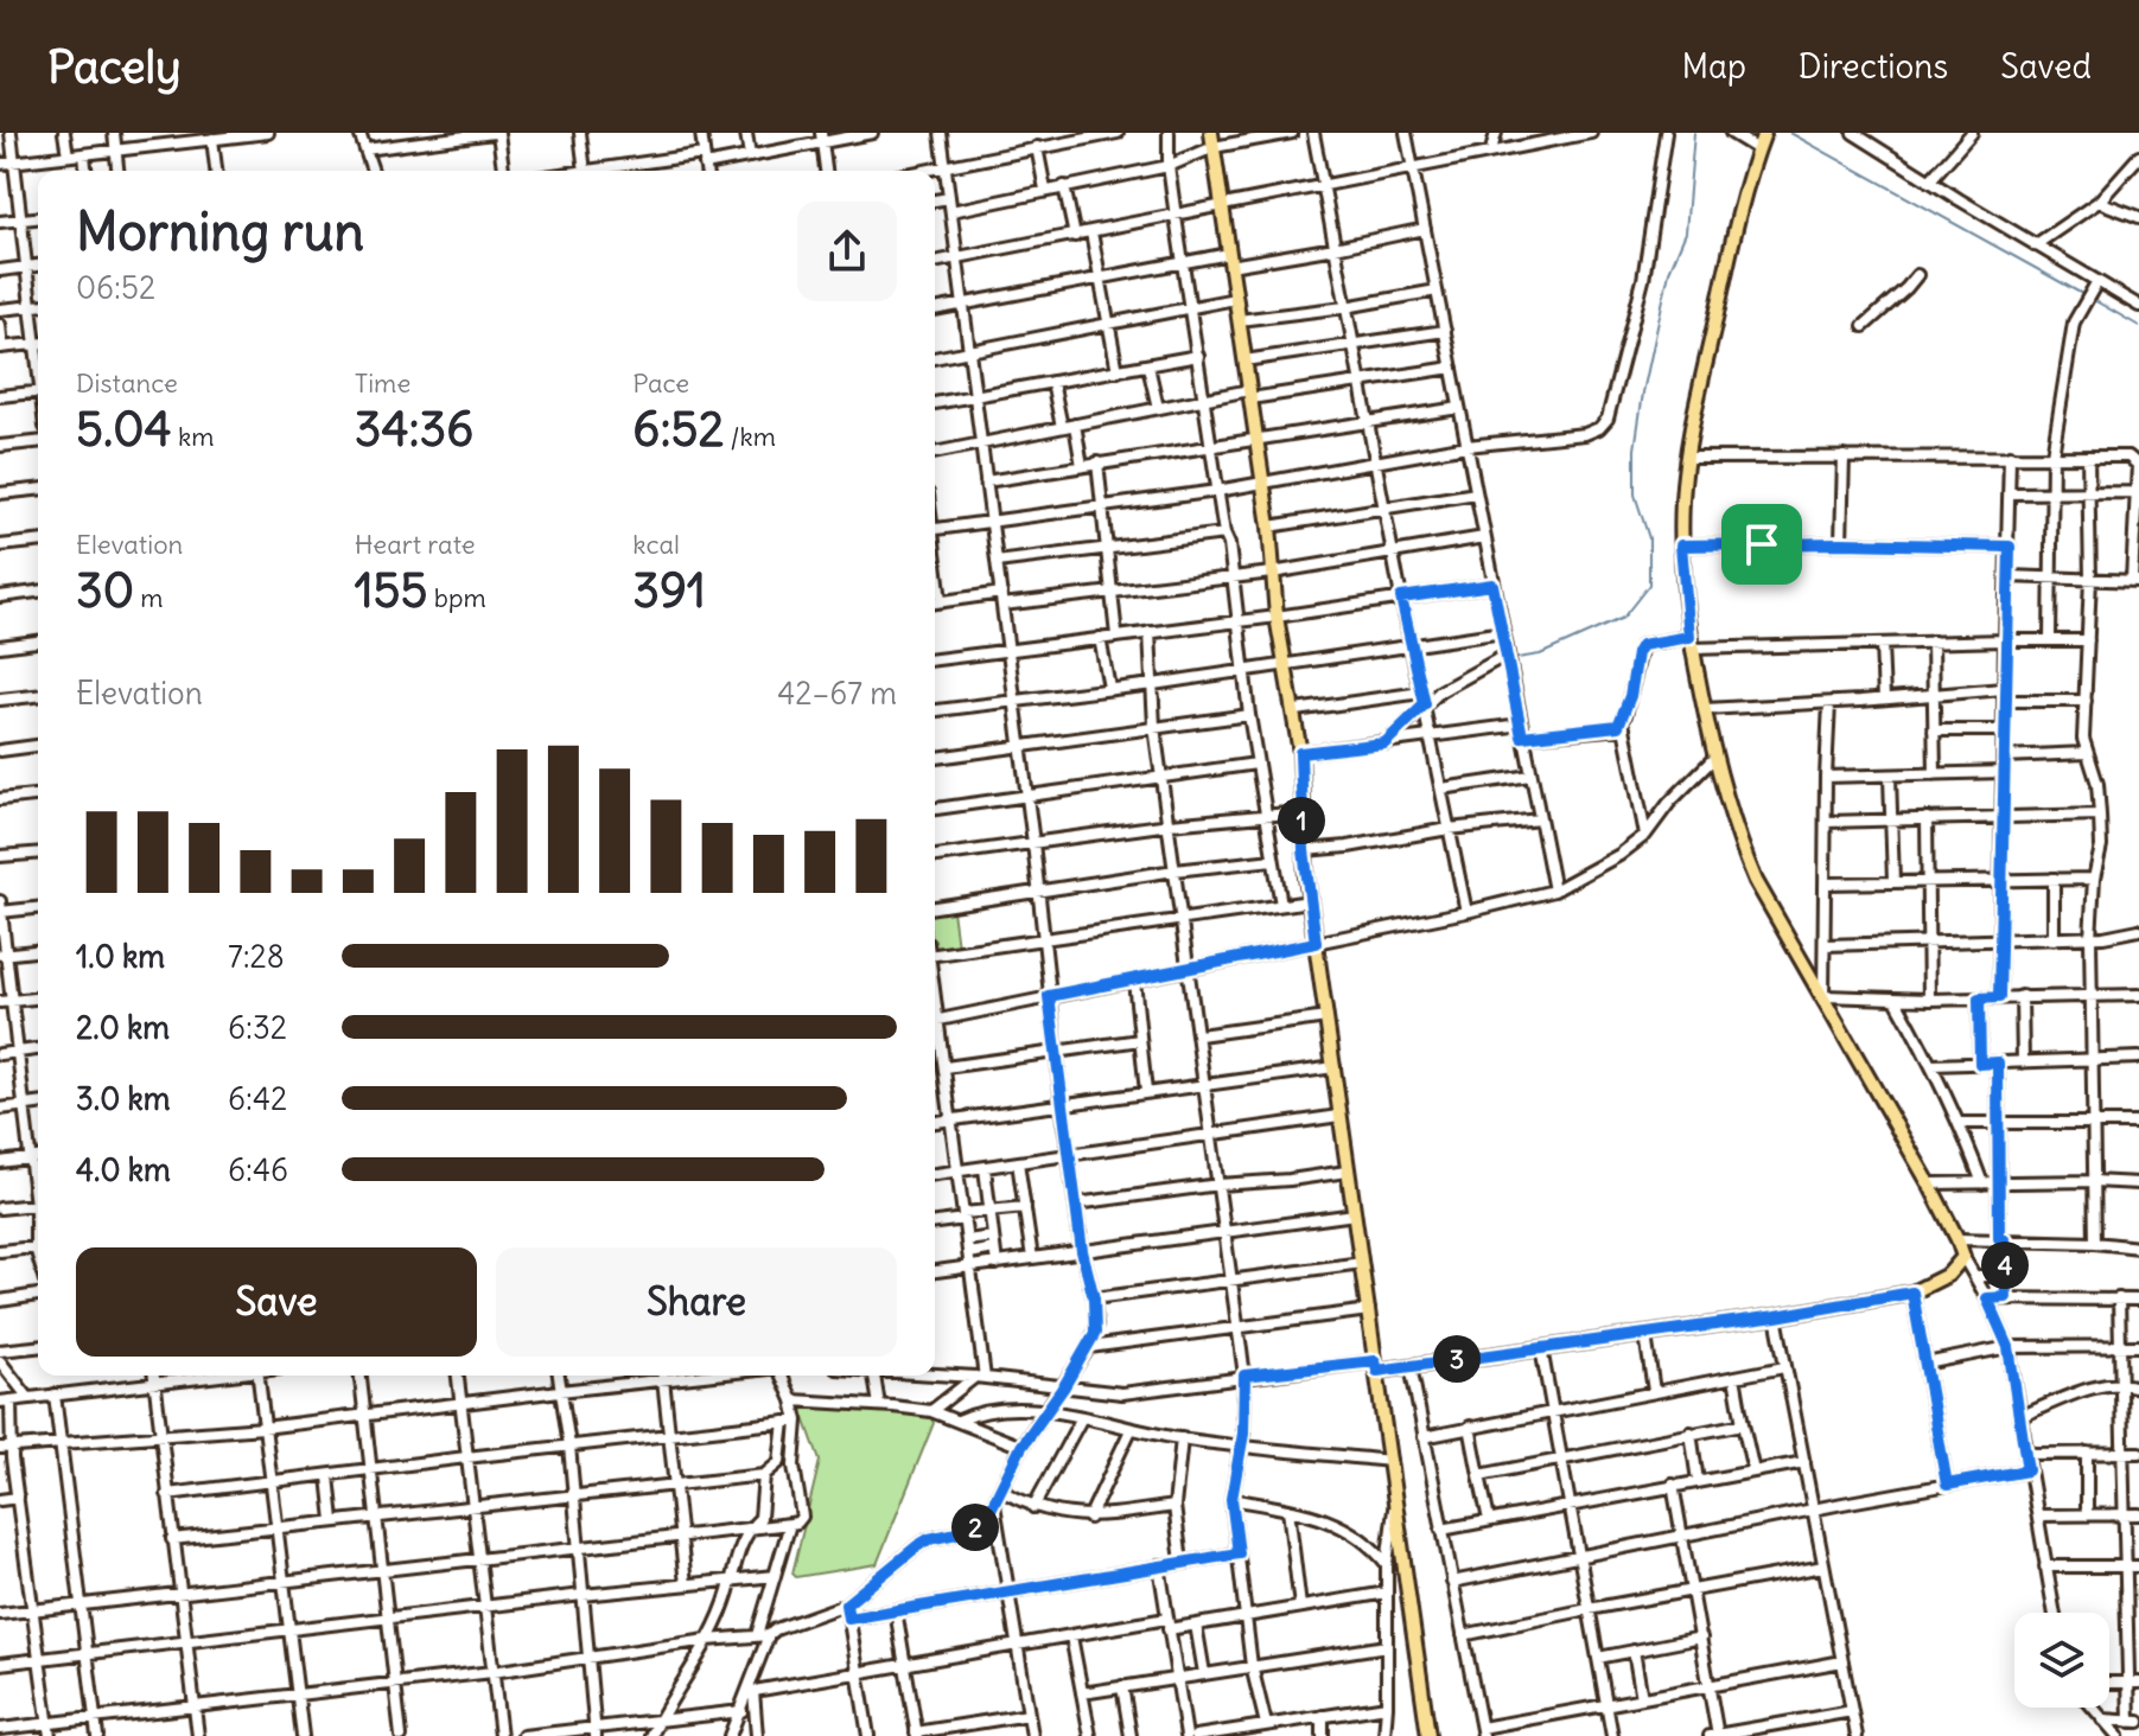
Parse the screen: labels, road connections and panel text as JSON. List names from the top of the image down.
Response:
{
  "page": {
    "header": "Pacely",
    "nav": ["Map", "Directions", "Saved"],
    "heading": ["Morning run", "06:52"],
    "stats": [
      ["Distance", "5.04 km"],
      ["Time", "34:36"],
      ["Pace", "6:52 /km"],
      ["Elevation", "30 m"],
      ["Heart rate", "155 bpm"],
      ["kcal", "391"]
    ],
    "chart": ["Elevation", "42–67 m"],
    "pins": [
      "1",
      "4",
      "3",
      "2"
    ],
    "list": [
      {
        "name": "1.0 km",
        "note": "7:28"
      },
      {
        "name": "2.0 km",
        "note": "6:32"
      },
      {
        "name": "3.0 km",
        "note": "6:42"
      },
      {
        "name": "4.0 km",
        "note": "6:46"
      }
    ],
    "buttons": ["Save", "Share"]
  }
}
